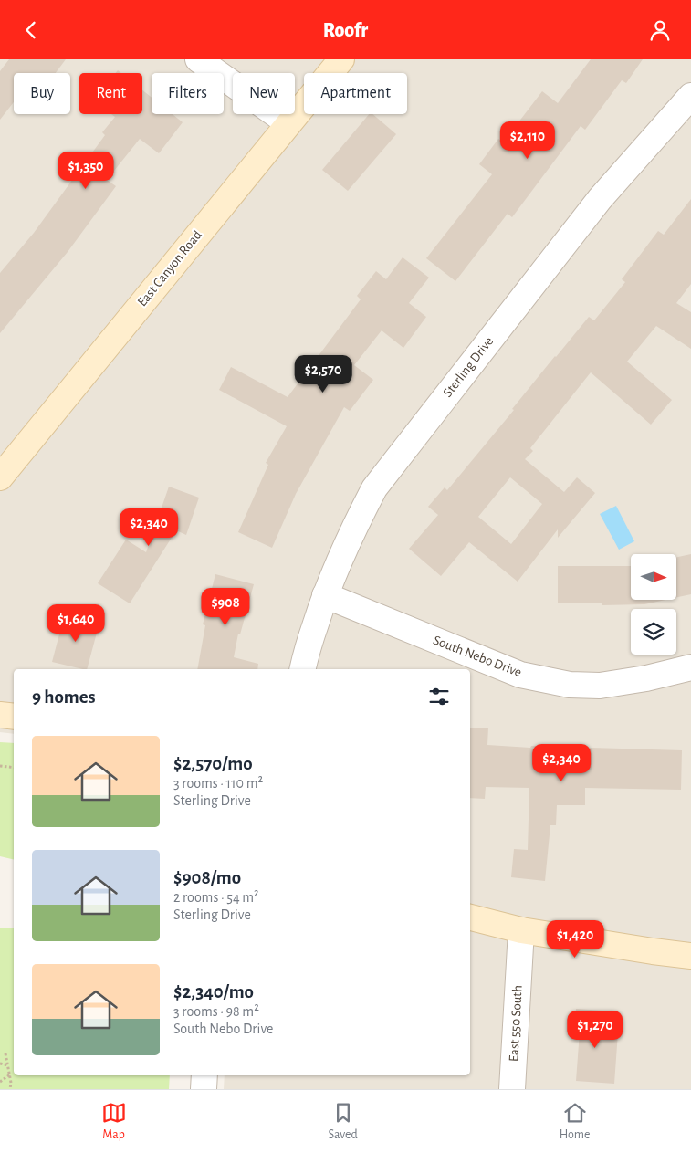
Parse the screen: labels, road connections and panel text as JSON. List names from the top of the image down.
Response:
{
  "streets": {
    "main road": ["East Canyon Road"],
    "street": ["Sterling Drive", "South Nebo Drive", "East 550 South"]
  },
  "crossings": [
    ["Sterling Drive", "South Nebo Drive"]
  ],
  "north": "right",
  "page": {
    "header": "Roofr",
    "chip": [
      "Buy",
      "Rent",
      "Filters",
      "New",
      "Apartment"
    ],
    "price": [
      "$2,110",
      "$1,350",
      "$2,570",
      "$2,340",
      "$908",
      "$1,640",
      "$2,340",
      "$1,420",
      "$1,270"
    ],
    "heading": "9 homes",
    "list": [
      {
        "name": "$2,570/mo",
        "note": "3 rooms · 110 m² · Sterling Drive"
      },
      {
        "name": "$908/mo",
        "note": "2 rooms · 54 m² · Sterling Drive"
      },
      {
        "name": "$2,340/mo",
        "note": "3 rooms · 98 m² · South Nebo Drive"
      }
    ],
    "tabs": ["Map", "Saved", "Home"]
  }
}
